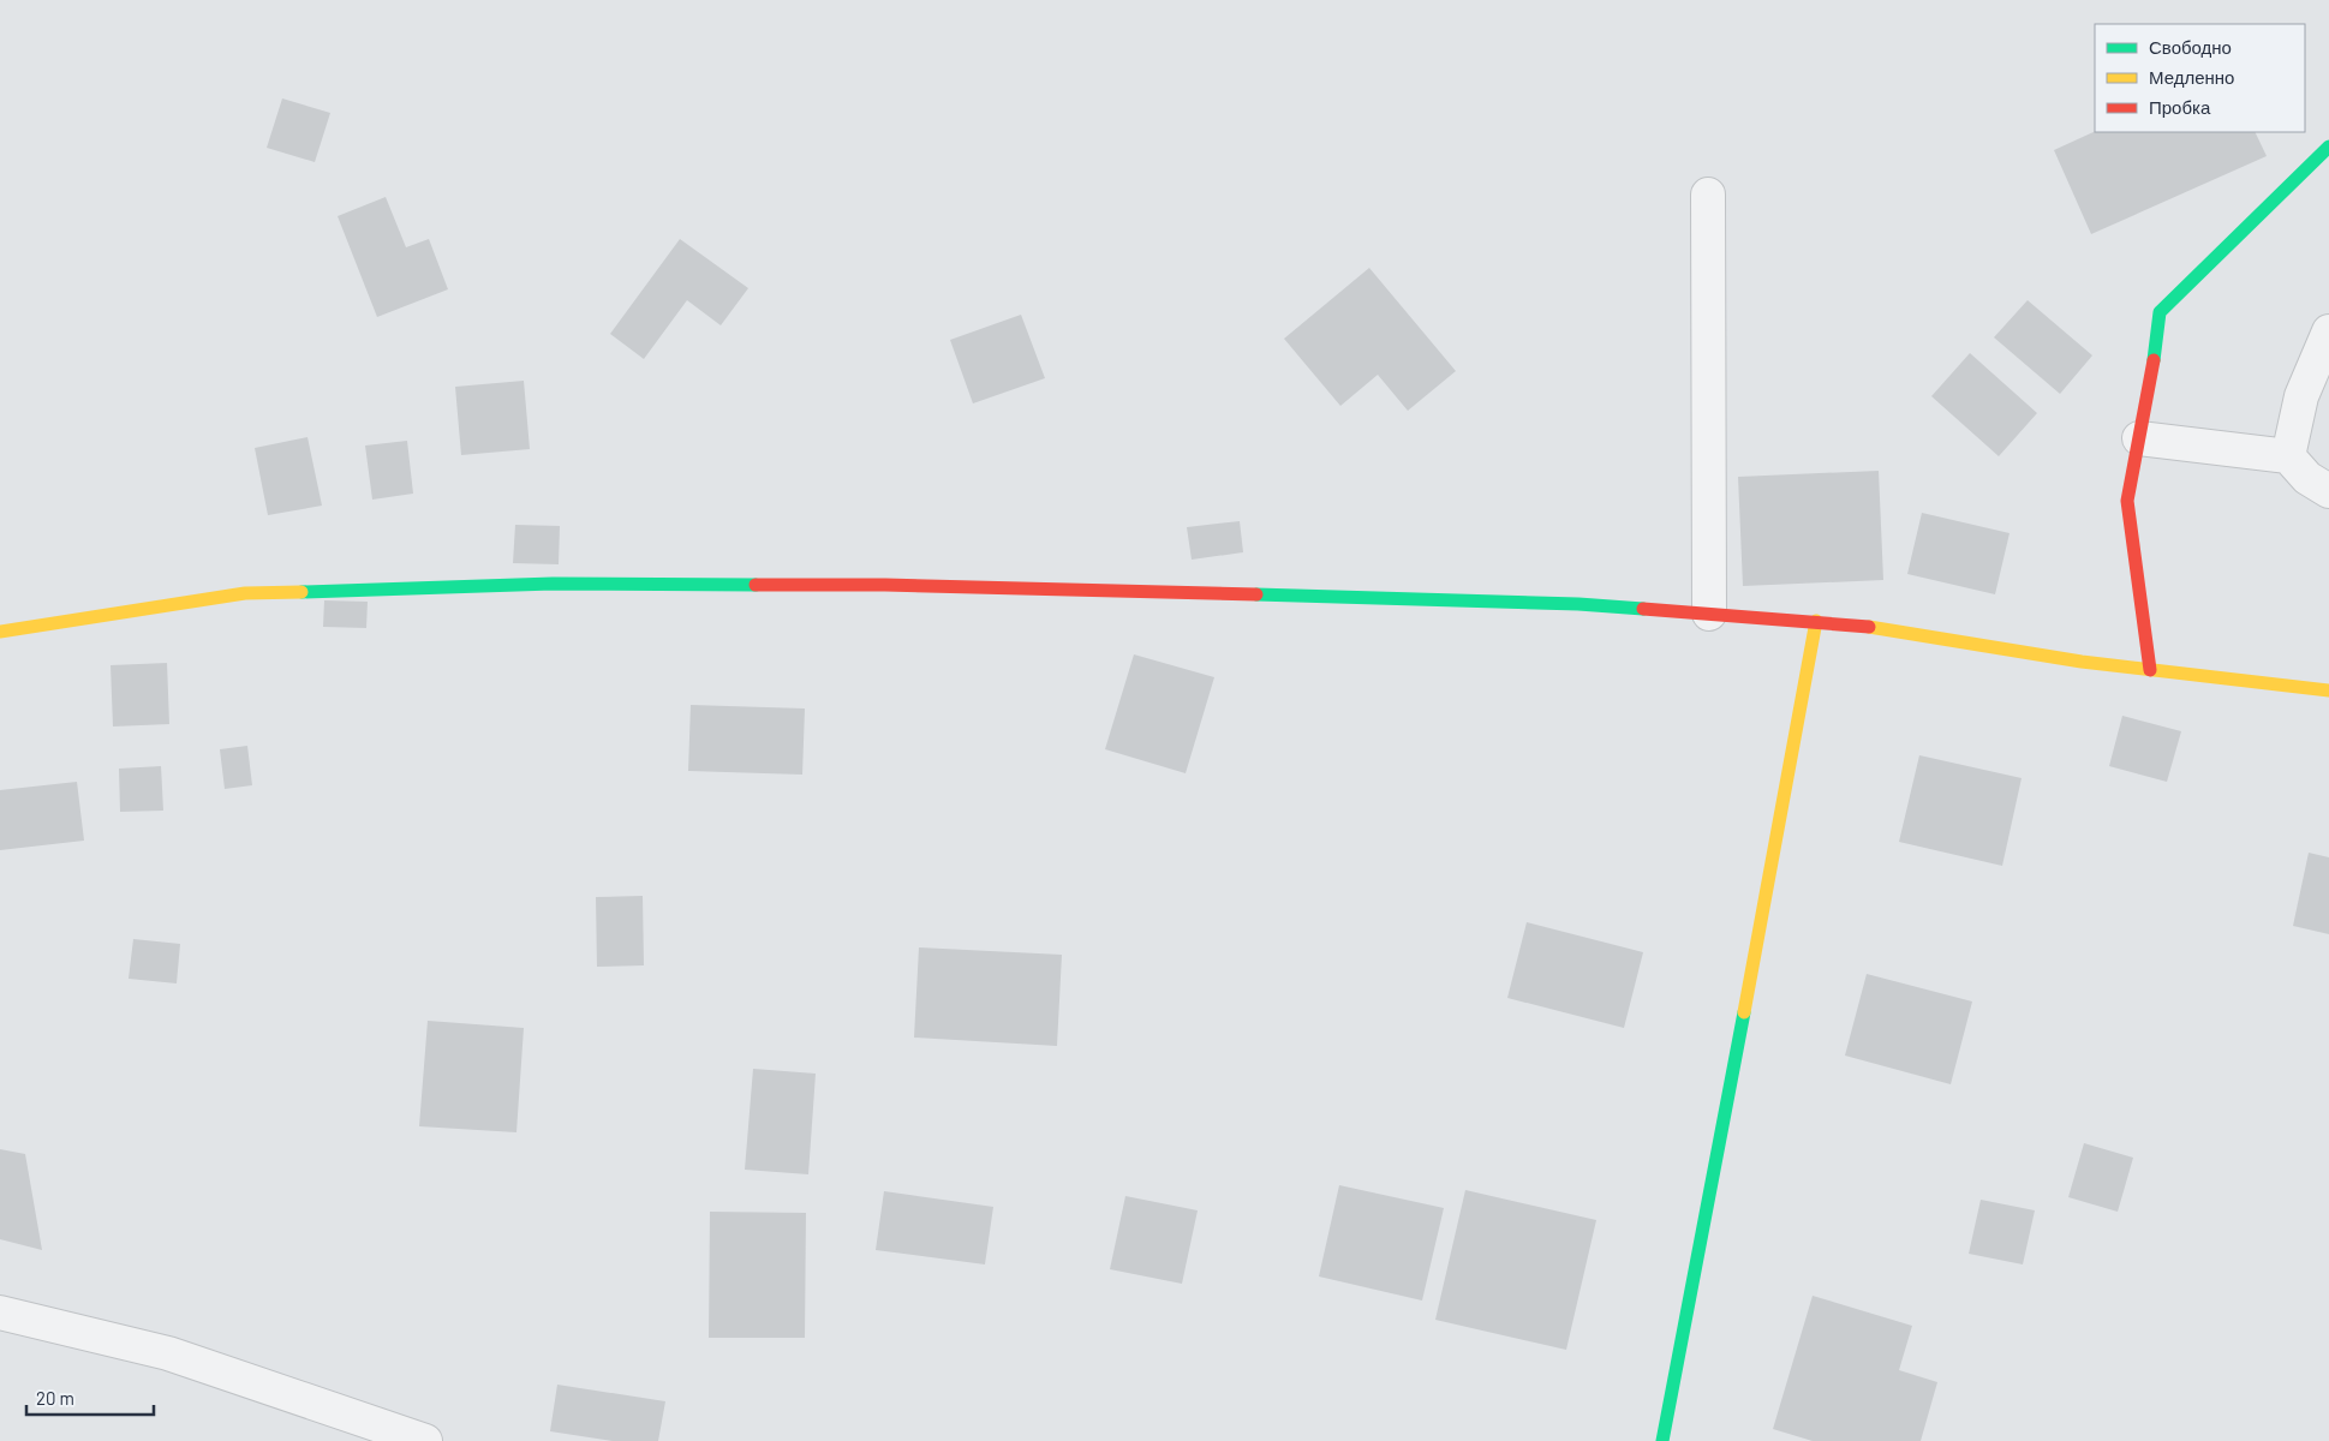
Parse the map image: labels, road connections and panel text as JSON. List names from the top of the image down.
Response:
{
  "legend": ["Свободно", "Медленно", "Пробка"],
  "scale_bar": "20 m"
}
